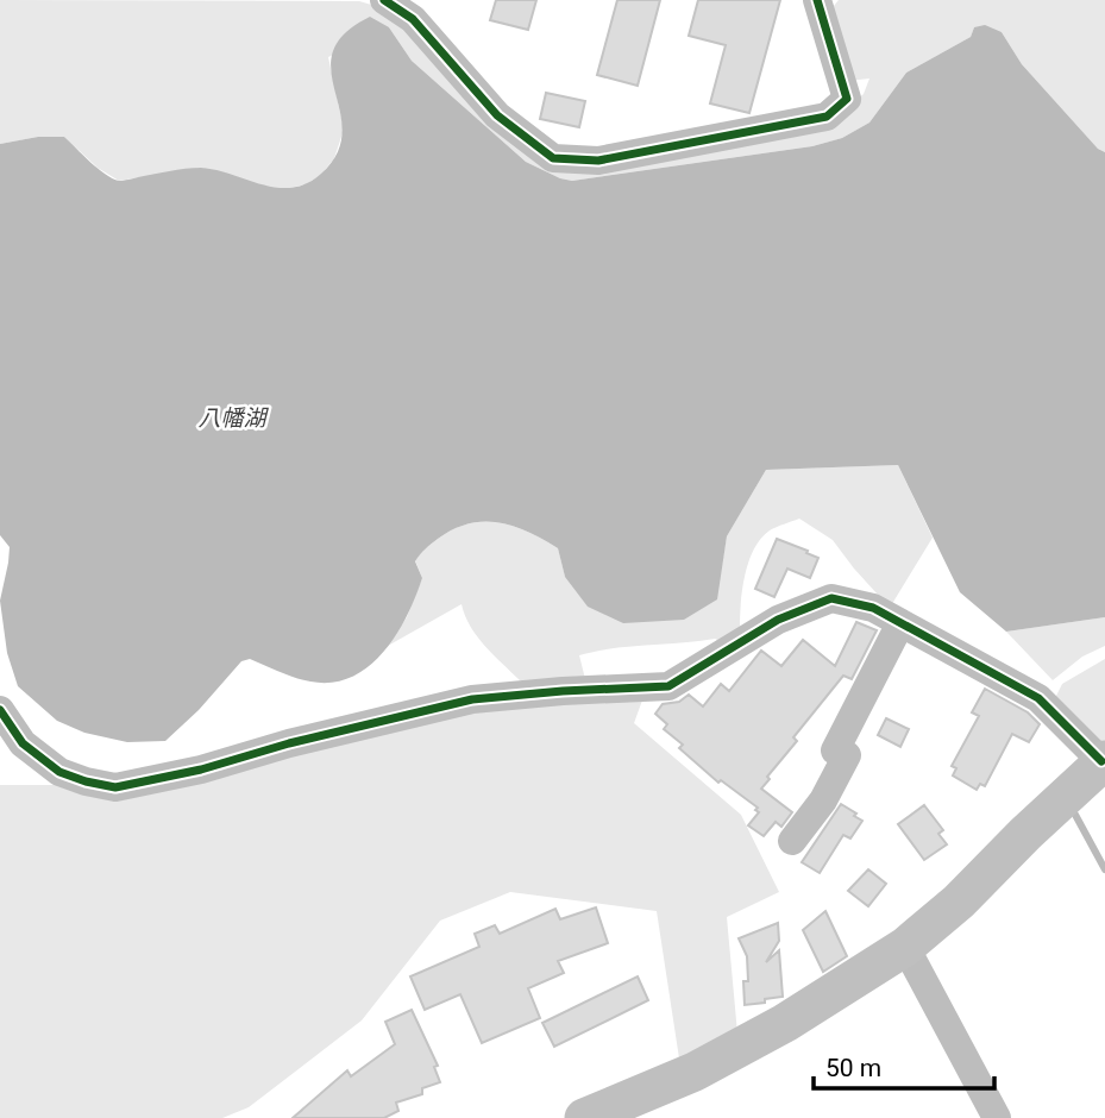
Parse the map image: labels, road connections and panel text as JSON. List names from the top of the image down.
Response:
{
  "water": ["八幡湖"],
  "scale_bar": "50 m"
}
